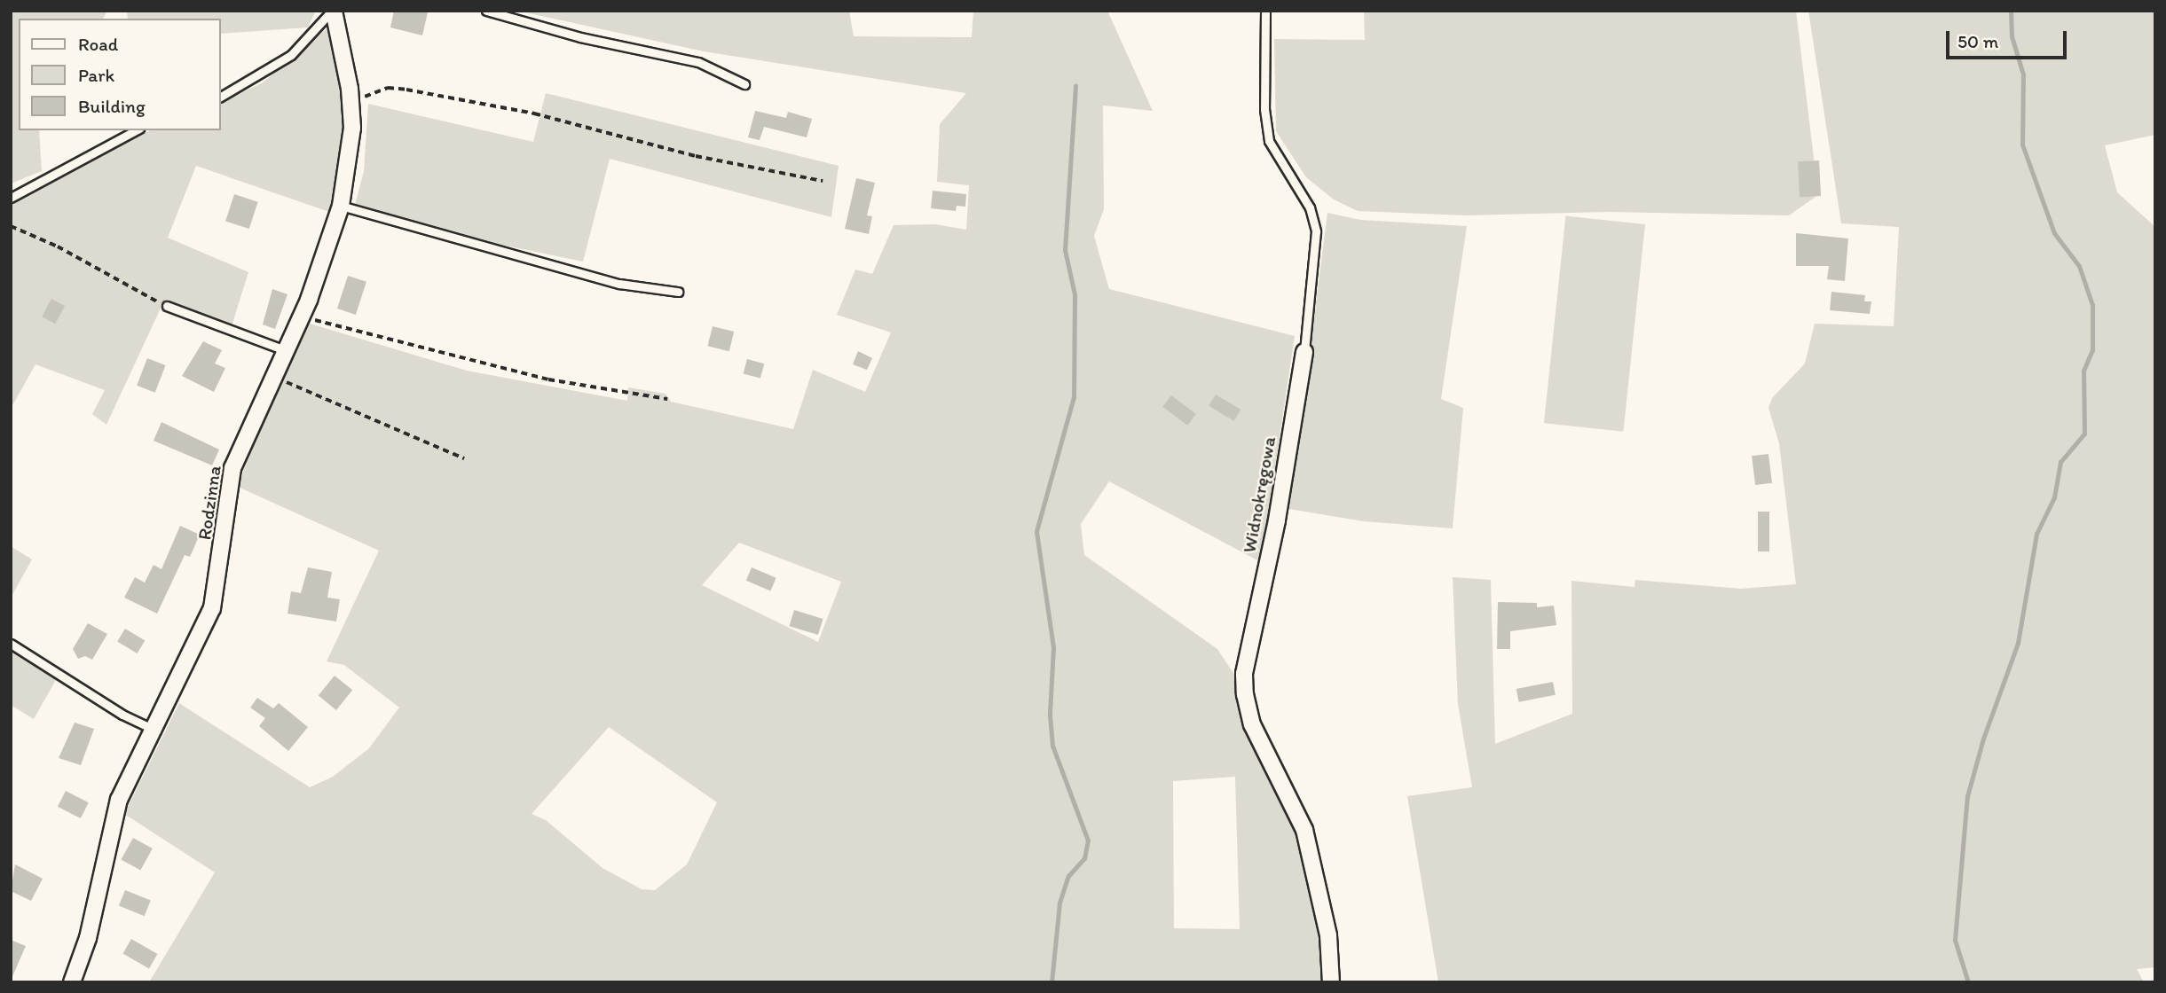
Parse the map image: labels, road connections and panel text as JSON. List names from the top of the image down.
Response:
{
  "streets": {
    "street": ["Widnokręgowa", "Rodzinna"]
  },
  "legend": ["Road", "Park", "Building"],
  "scale_bar": "50 m"
}
